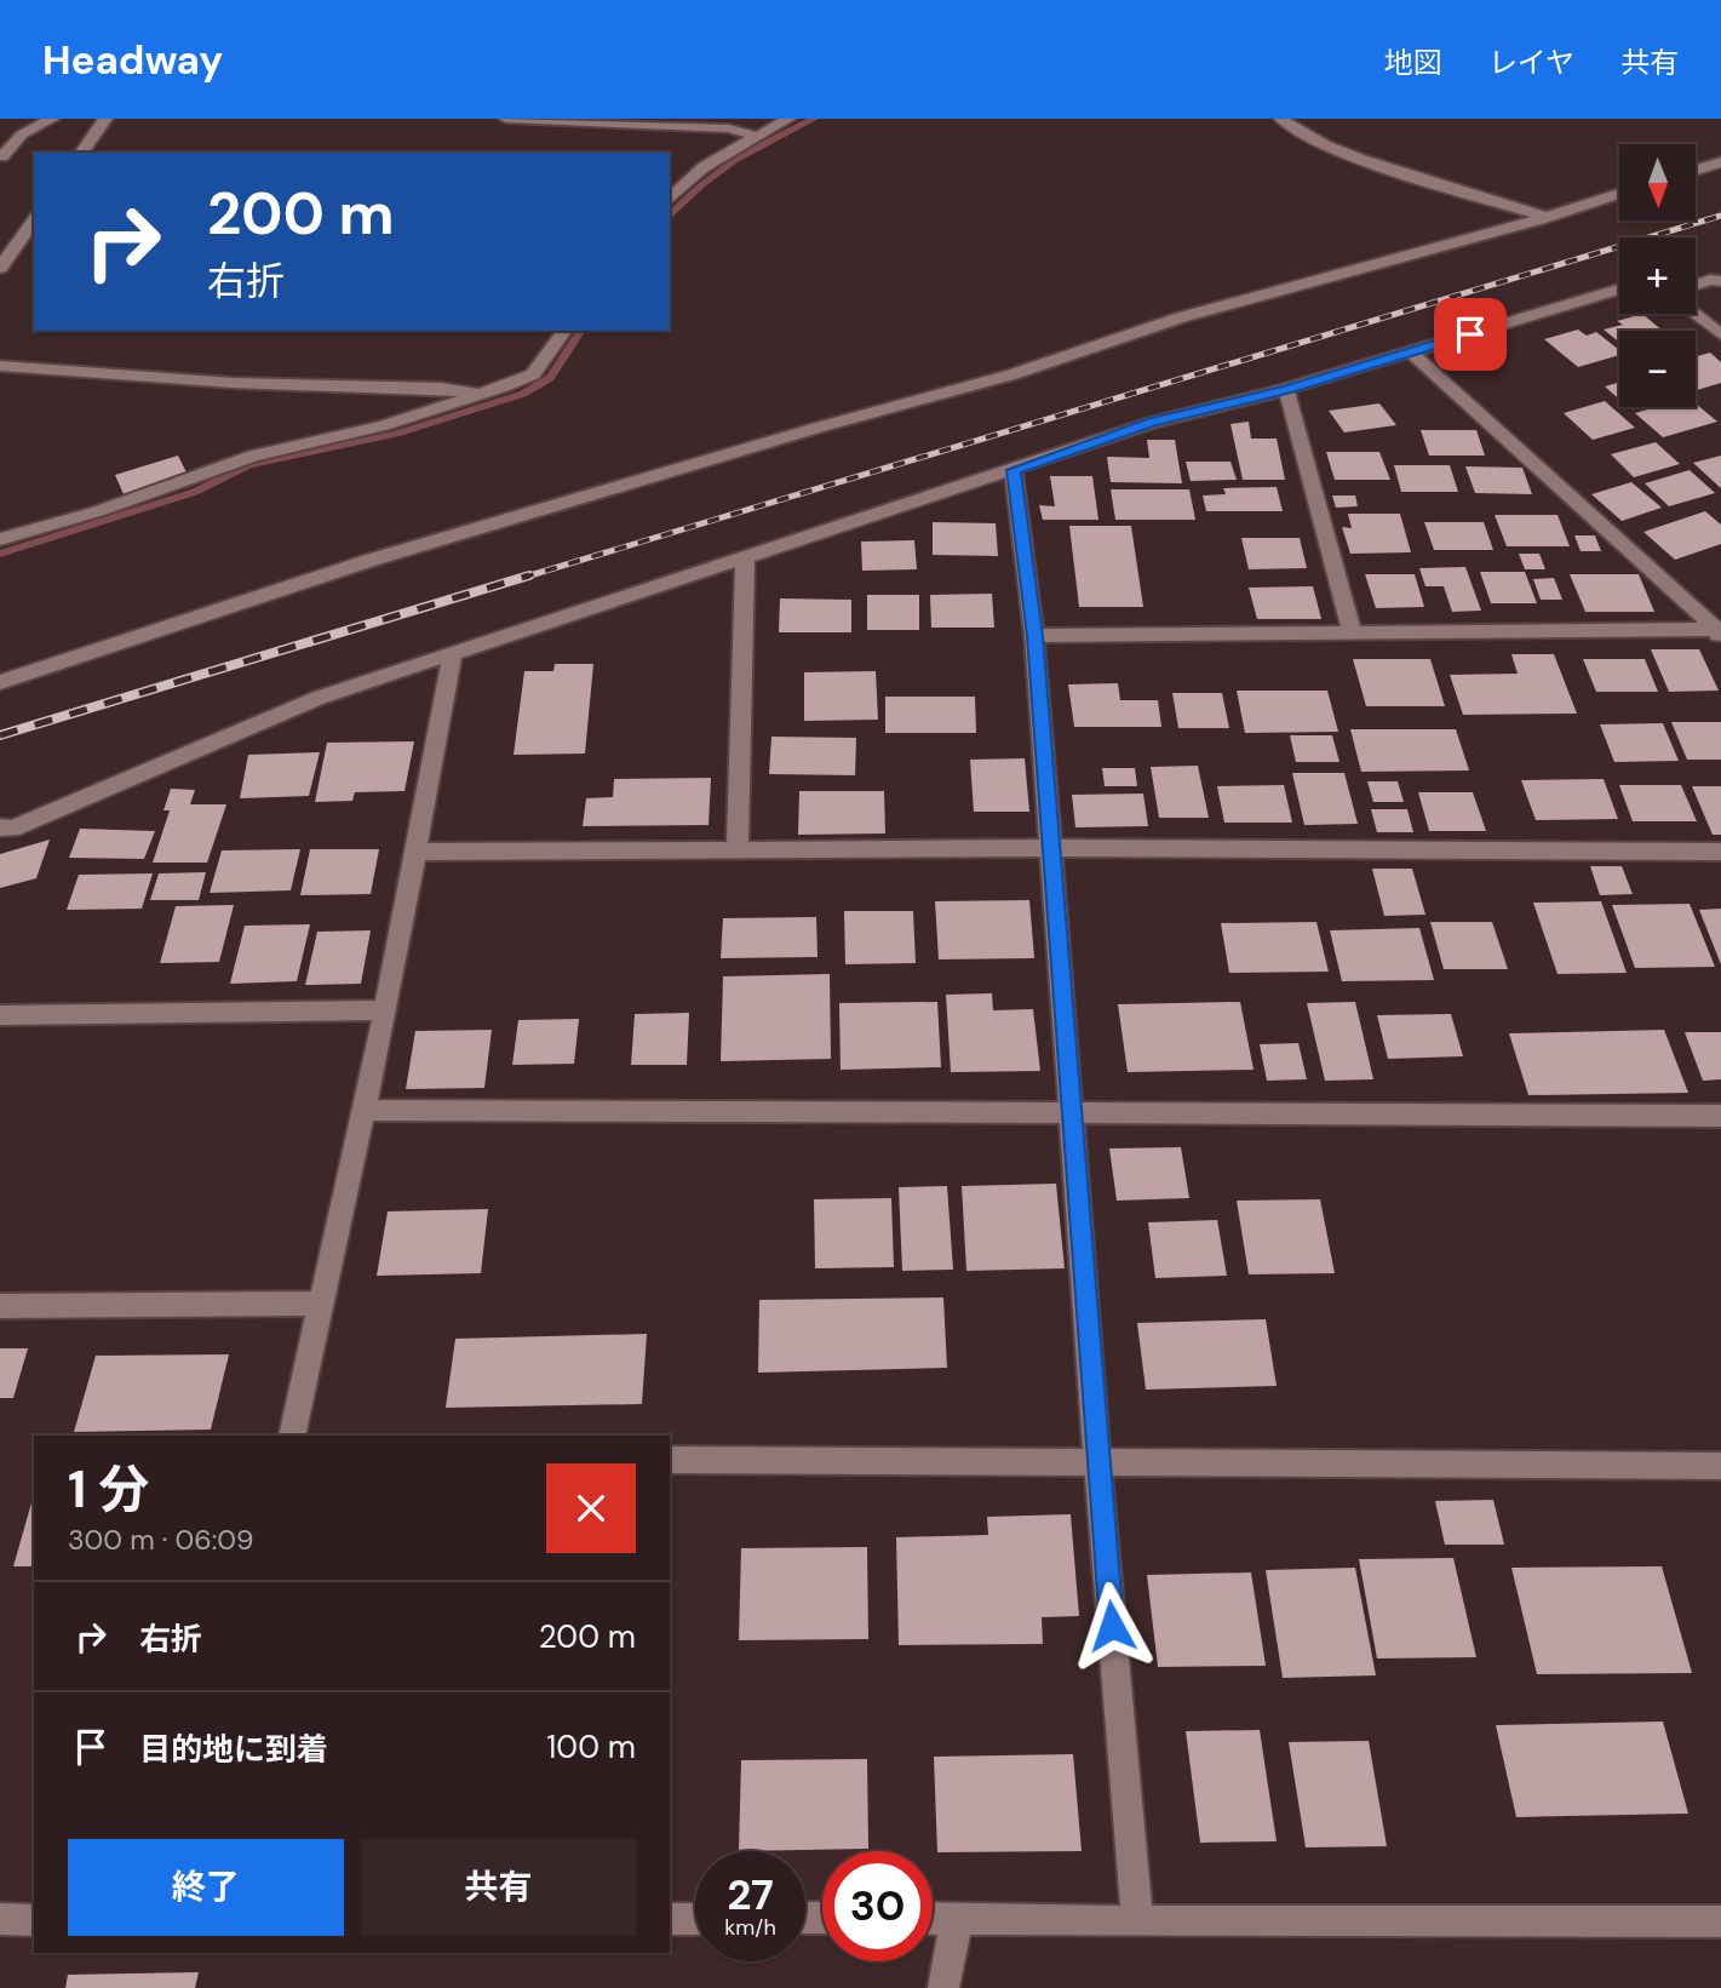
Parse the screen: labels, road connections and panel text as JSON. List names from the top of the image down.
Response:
{
  "north": "bottom",
  "page": {
    "header": "Headway",
    "nav": ["地図", "レイヤ", "共有"],
    "map_buttons": ["+", "−"],
    "turn": ["200 m", "右折"],
    "heading": ["1 分", "300 m · 06:09"],
    "list": [
      {
        "name": "右折",
        "value": "200 m"
      },
      {
        "name": "目的地に到着",
        "value": "100 m"
      }
    ],
    "buttons": ["終了", "共有"],
    "speed": "27 km/h",
    "limit": "30"
  }
}
